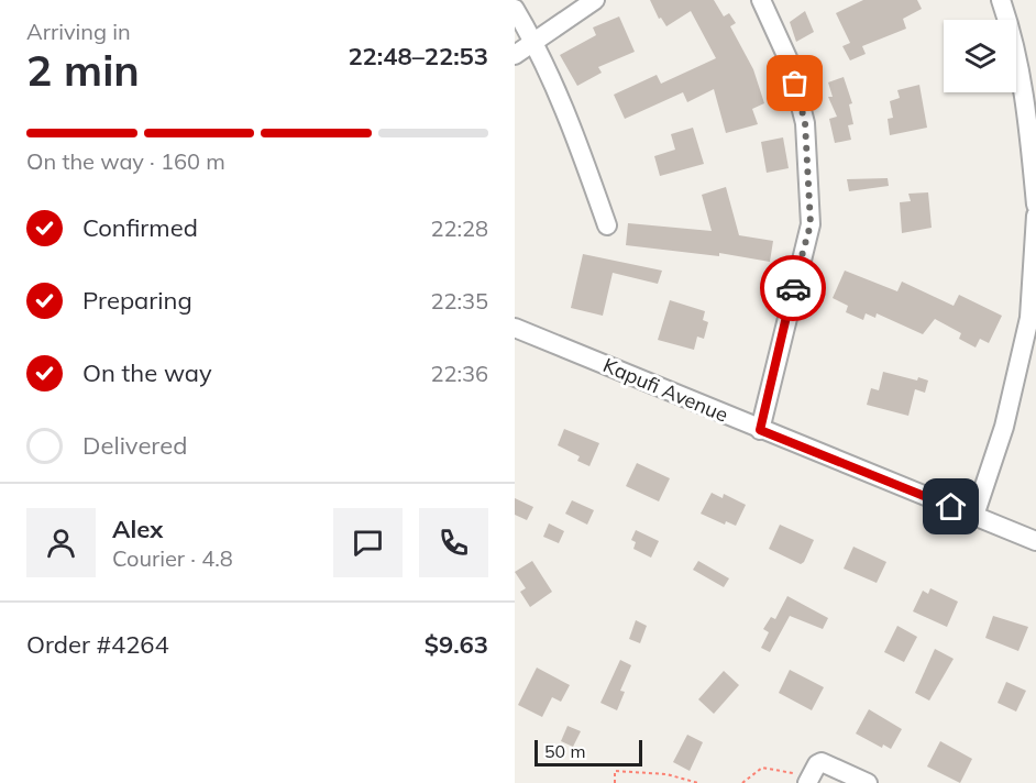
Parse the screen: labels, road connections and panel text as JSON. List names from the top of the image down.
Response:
{
  "streets": {
    "street": ["Kapufi Avenue"]
  },
  "scale_bar": "50 m",
  "page": {
    "heading": ["2 min", "Arriving in", "22:48–22:53"],
    "panel": [
      "Alex",
      "Courier · 4.8",
      "Order #4264",
      "$9.63"
    ],
    "bar": "On the way · 160 m",
    "list": [
      ["Confirmed", "22:28"],
      ["Preparing", "22:35"],
      ["On the way", "22:36"],
      "Delivered"
    ],
    "scale": "50 m"
  }
}
